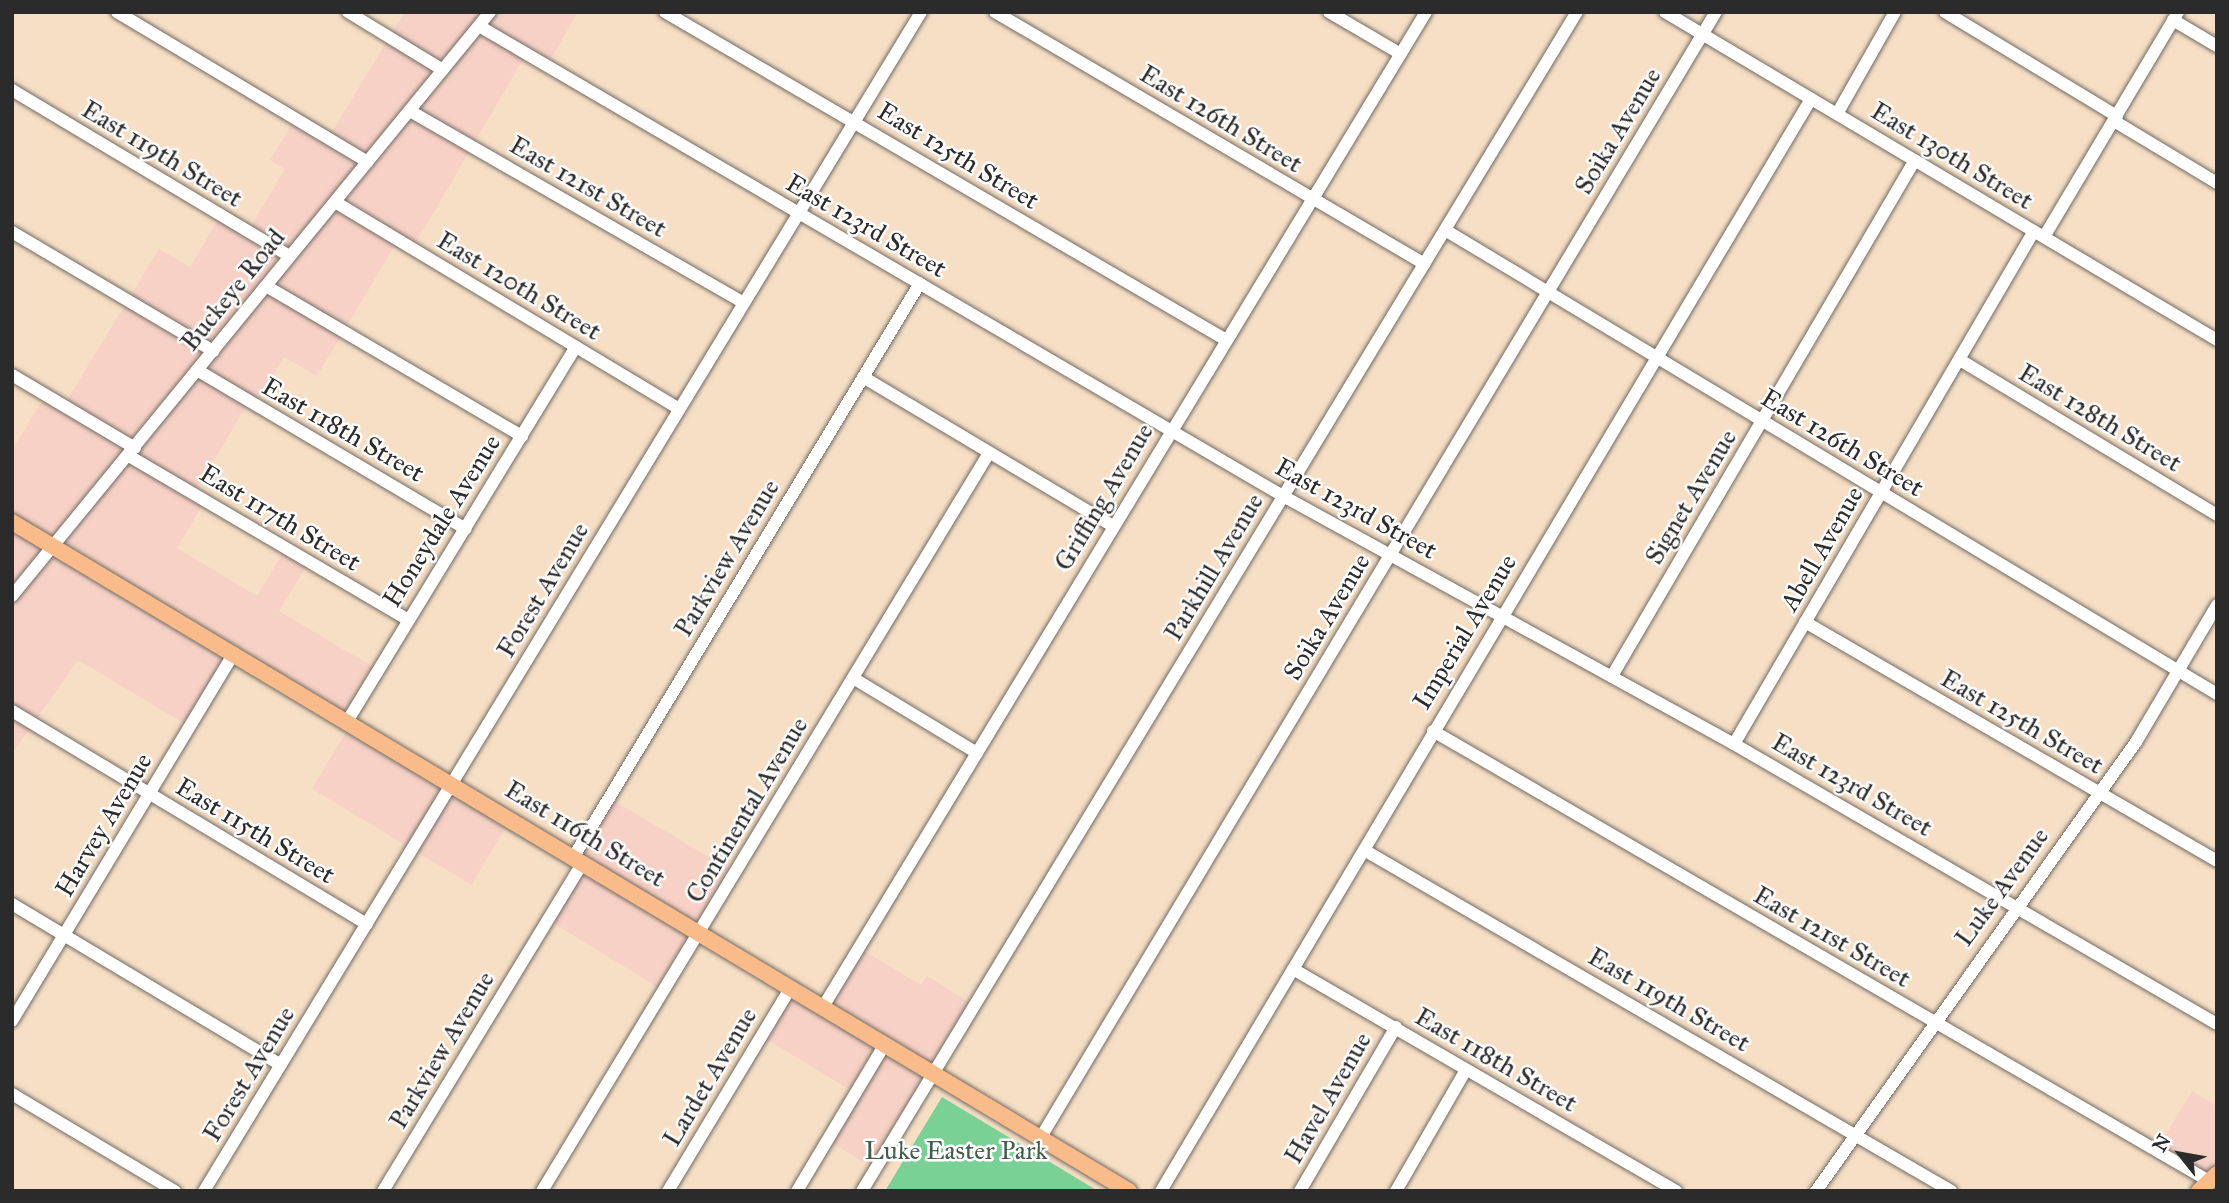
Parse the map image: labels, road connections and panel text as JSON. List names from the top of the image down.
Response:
{
  "streets": {
    "main road": ["East 116th Street"],
    "street": [
      "East 126th Street",
      "Soika Avenue",
      "East 119th Street",
      "East 125th Street",
      "East 130th Street",
      "East 121st Street",
      "East 123rd Street",
      "East 120th Street",
      "Buckeye Road",
      "East 128th Street",
      "East 118th Street",
      "Griffing Avenue",
      "Signet Avenue",
      "East 117th Street",
      "Honeydale Avenue",
      "Abell Avenue",
      "Parkview Avenue",
      "Parkhill Avenue",
      "Forest Avenue",
      "Imperial Avenue",
      "Continental Avenue",
      "Harvey Avenue",
      "East 115th Street",
      "Luke Avenue",
      "Lardet Avenue",
      "Havel Avenue"
    ]
  },
  "crossings": [
    ["East 126th Street", "Soika Avenue"],
    ["East 126th Street", "Griffing Avenue"],
    ["East 126th Street", "Signet Avenue"],
    ["East 126th Street", "Abell Avenue"],
    ["East 126th Street", "Parkhill Avenue"],
    ["East 126th Street", "Imperial Avenue"],
    ["East 126th Street", "Luke Avenue"],
    ["Soika Avenue", "East 130th Street"],
    ["Soika Avenue", "East 123rd Street"],
    ["Soika Avenue", "East 116th Street"],
    ["East 119th Street", "Buckeye Road"],
    ["East 119th Street", "Imperial Avenue"],
    ["East 119th Street", "Luke Avenue"],
    ["East 125th Street", "Griffing Avenue"],
    ["East 125th Street", "Abell Avenue"],
    ["East 125th Street", "Forest Avenue"],
    ["East 125th Street", "Luke Avenue"],
    ["East 130th Street", "Signet Avenue"],
    ["East 130th Street", "Abell Avenue"],
    ["East 130th Street", "Imperial Avenue"],
    ["East 121st Street", "Buckeye Road"],
    ["East 121st Street", "Forest Avenue"],
    ["East 121st Street", "Imperial Avenue"],
    ["East 121st Street", "Luke Avenue"],
    ["East 123rd Street", "Buckeye Road"],
    ["East 123rd Street", "Griffing Avenue"],
    ["East 123rd Street", "Signet Avenue"],
    ["East 123rd Street", "Abell Avenue"],
    ["East 123rd Street", "Parkview Avenue"],
    ["East 123rd Street", "Parkhill Avenue"],
    ["East 123rd Street", "Forest Avenue"],
    ["East 123rd Street", "Imperial Avenue"],
    ["East 123rd Street", "Luke Avenue"],
    ["East 120th Street", "Buckeye Road"],
    ["East 120th Street", "Honeydale Avenue"],
    ["East 120th Street", "Forest Avenue"],
    ["Buckeye Road", "East 118th Street"],
    ["Buckeye Road", "East 117th Street"],
    ["Buckeye Road", "East 116th Street"],
    ["East 128th Street", "Abell Avenue"],
    ["East 118th Street", "Honeydale Avenue"],
    ["East 118th Street", "Imperial Avenue"],
    ["East 118th Street", "Havel Avenue"],
    ["Griffing Avenue", "East 116th Street"],
    ["East 117th Street", "Honeydale Avenue"],
    ["Honeydale Avenue", "East 116th Street"],
    ["Parkview Avenue", "East 116th Street"],
    ["Parkhill Avenue", "East 116th Street"],
    ["Forest Avenue", "East 115th Street"],
    ["Forest Avenue", "East 116th Street"],
    ["Continental Avenue", "East 116th Street"],
    ["Harvey Avenue", "East 115th Street"],
    ["Harvey Avenue", "East 116th Street"],
    ["East 116th Street", "Lardet Avenue"]
  ],
  "parks": ["Luke Easter Park"],
  "north": "top left"
}
